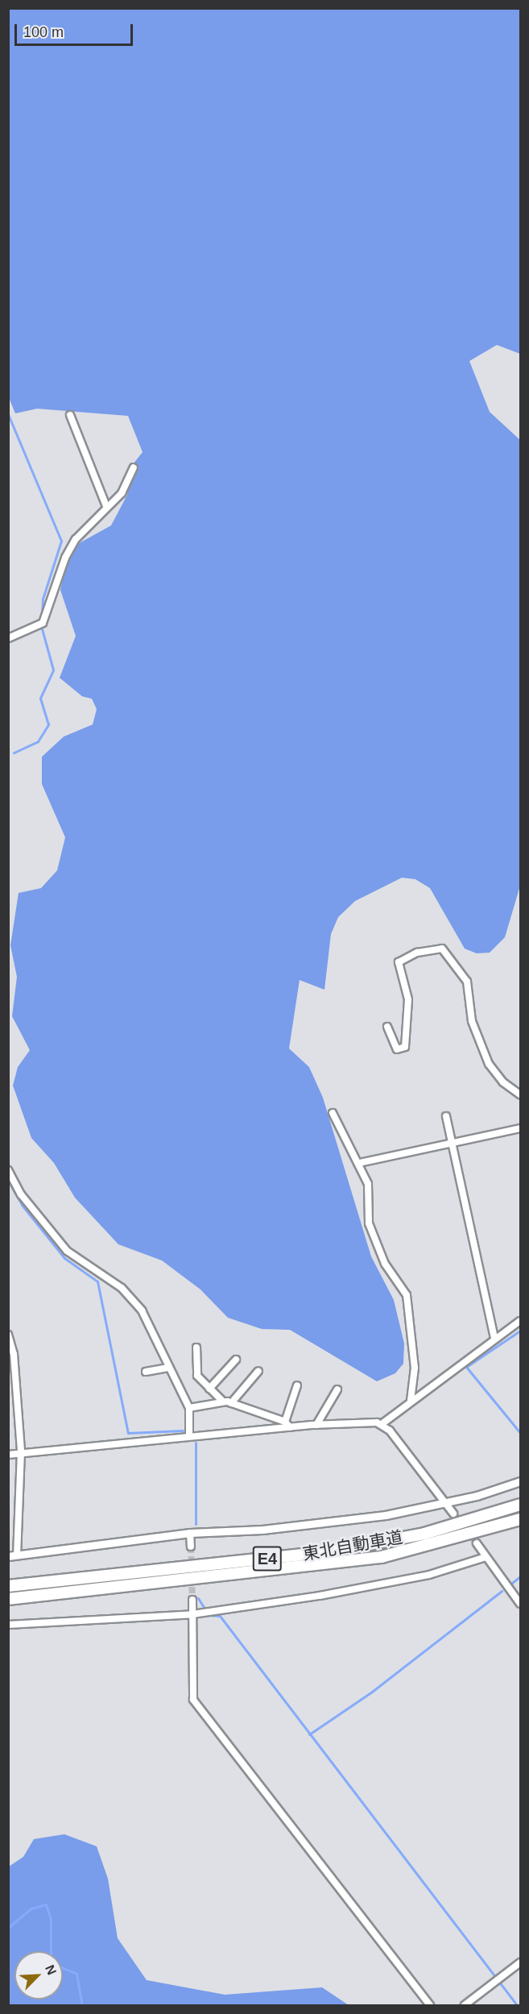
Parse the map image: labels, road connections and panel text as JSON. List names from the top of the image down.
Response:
{
  "streets": {
    "highway": ["東北自動車道", "E4"]
  },
  "scale_bar": "100 m",
  "north": "top right"
}
